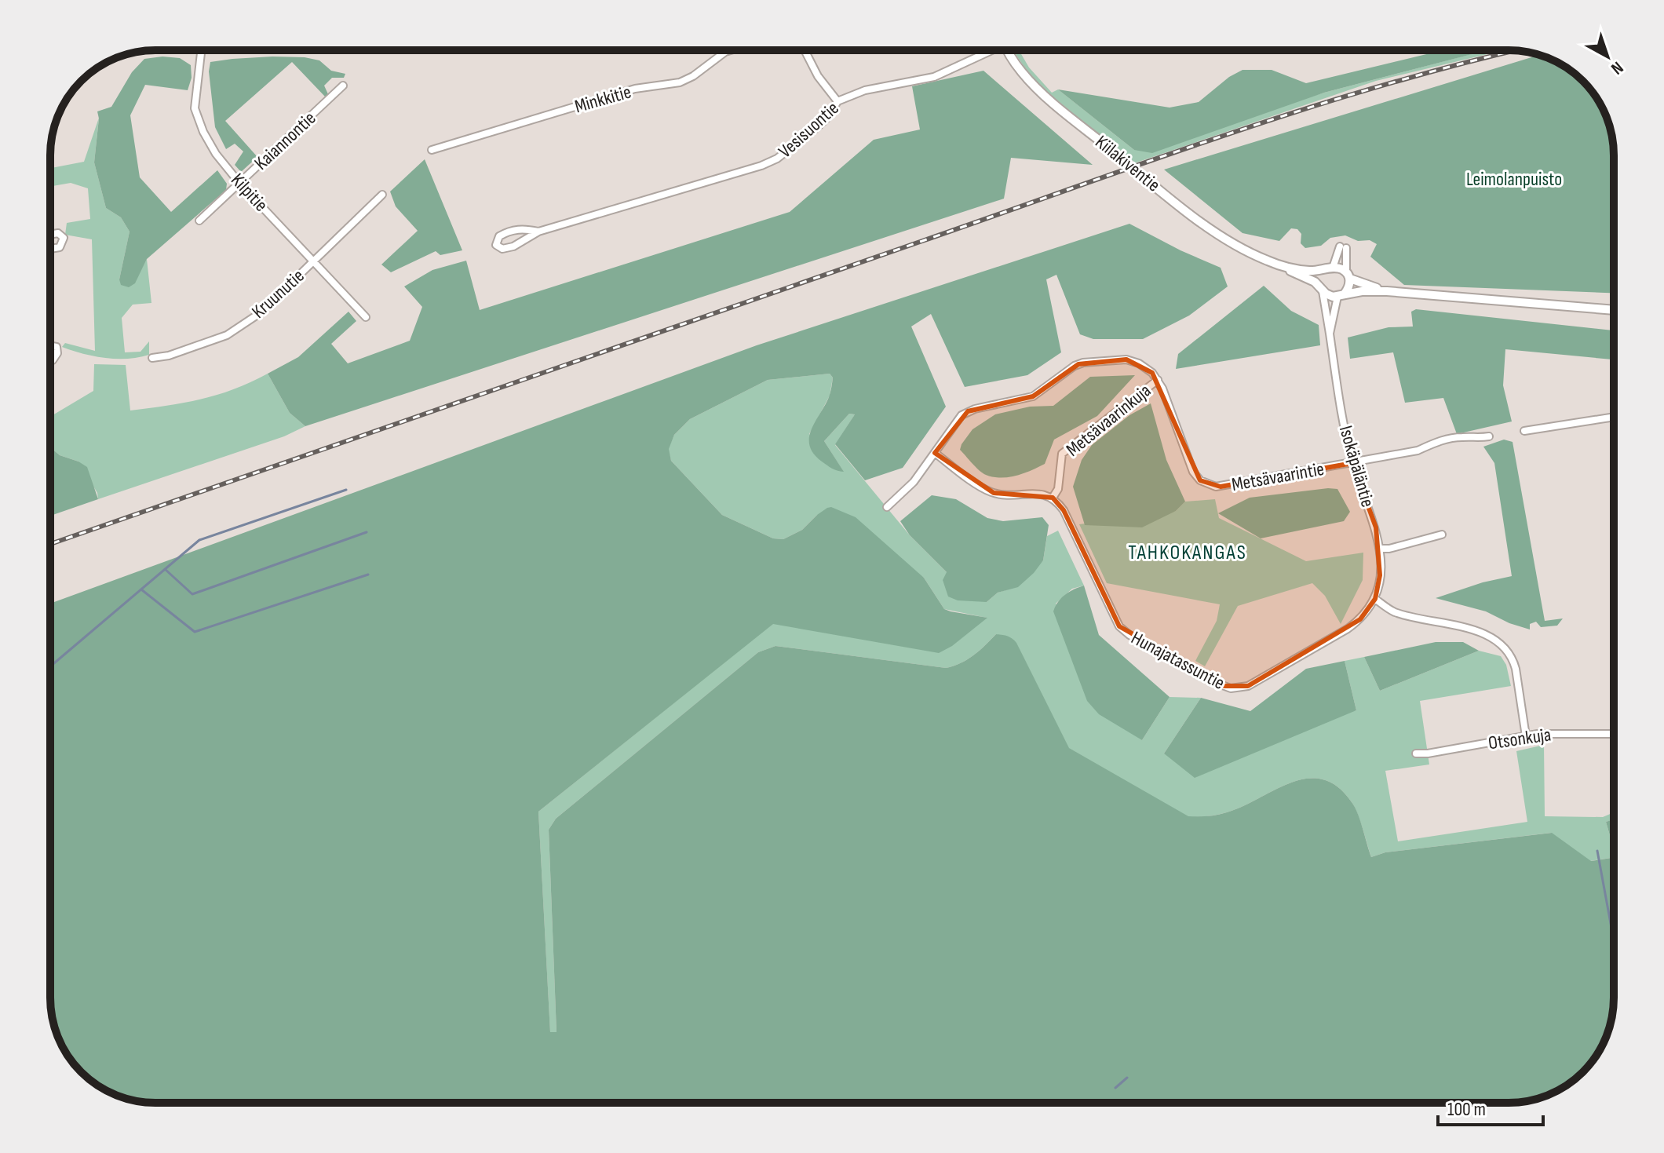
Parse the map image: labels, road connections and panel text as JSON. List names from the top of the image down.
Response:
{
  "streets": {
    "street": [
      "Minkkitie",
      "Vesisuontie",
      "Kaiannontie",
      "Kiilakiventie",
      "Kilpitie",
      "Kruunutie",
      "Metsävaarinkuja",
      "Isokäpäläntie",
      "Metsävaarintie",
      "Hunajatassuntie",
      "Otsonkuja"
    ]
  },
  "crossings": [
    ["Kaiannontie", "Kilpitie"],
    ["Kiilakiventie", "Isokäpäläntie"],
    ["Kilpitie", "Kruunutie"],
    ["Metsävaarinkuja", "Metsävaarintie"],
    ["Metsävaarinkuja", "Hunajatassuntie"],
    ["Isokäpäläntie", "Metsävaarintie"],
    ["Isokäpäläntie", "Hunajatassuntie"]
  ],
  "districts": ["TAHKOKANGAS"],
  "parks": ["Leimolanpuisto"],
  "scale_bar": "100 m",
  "north": "bottom right"
}
